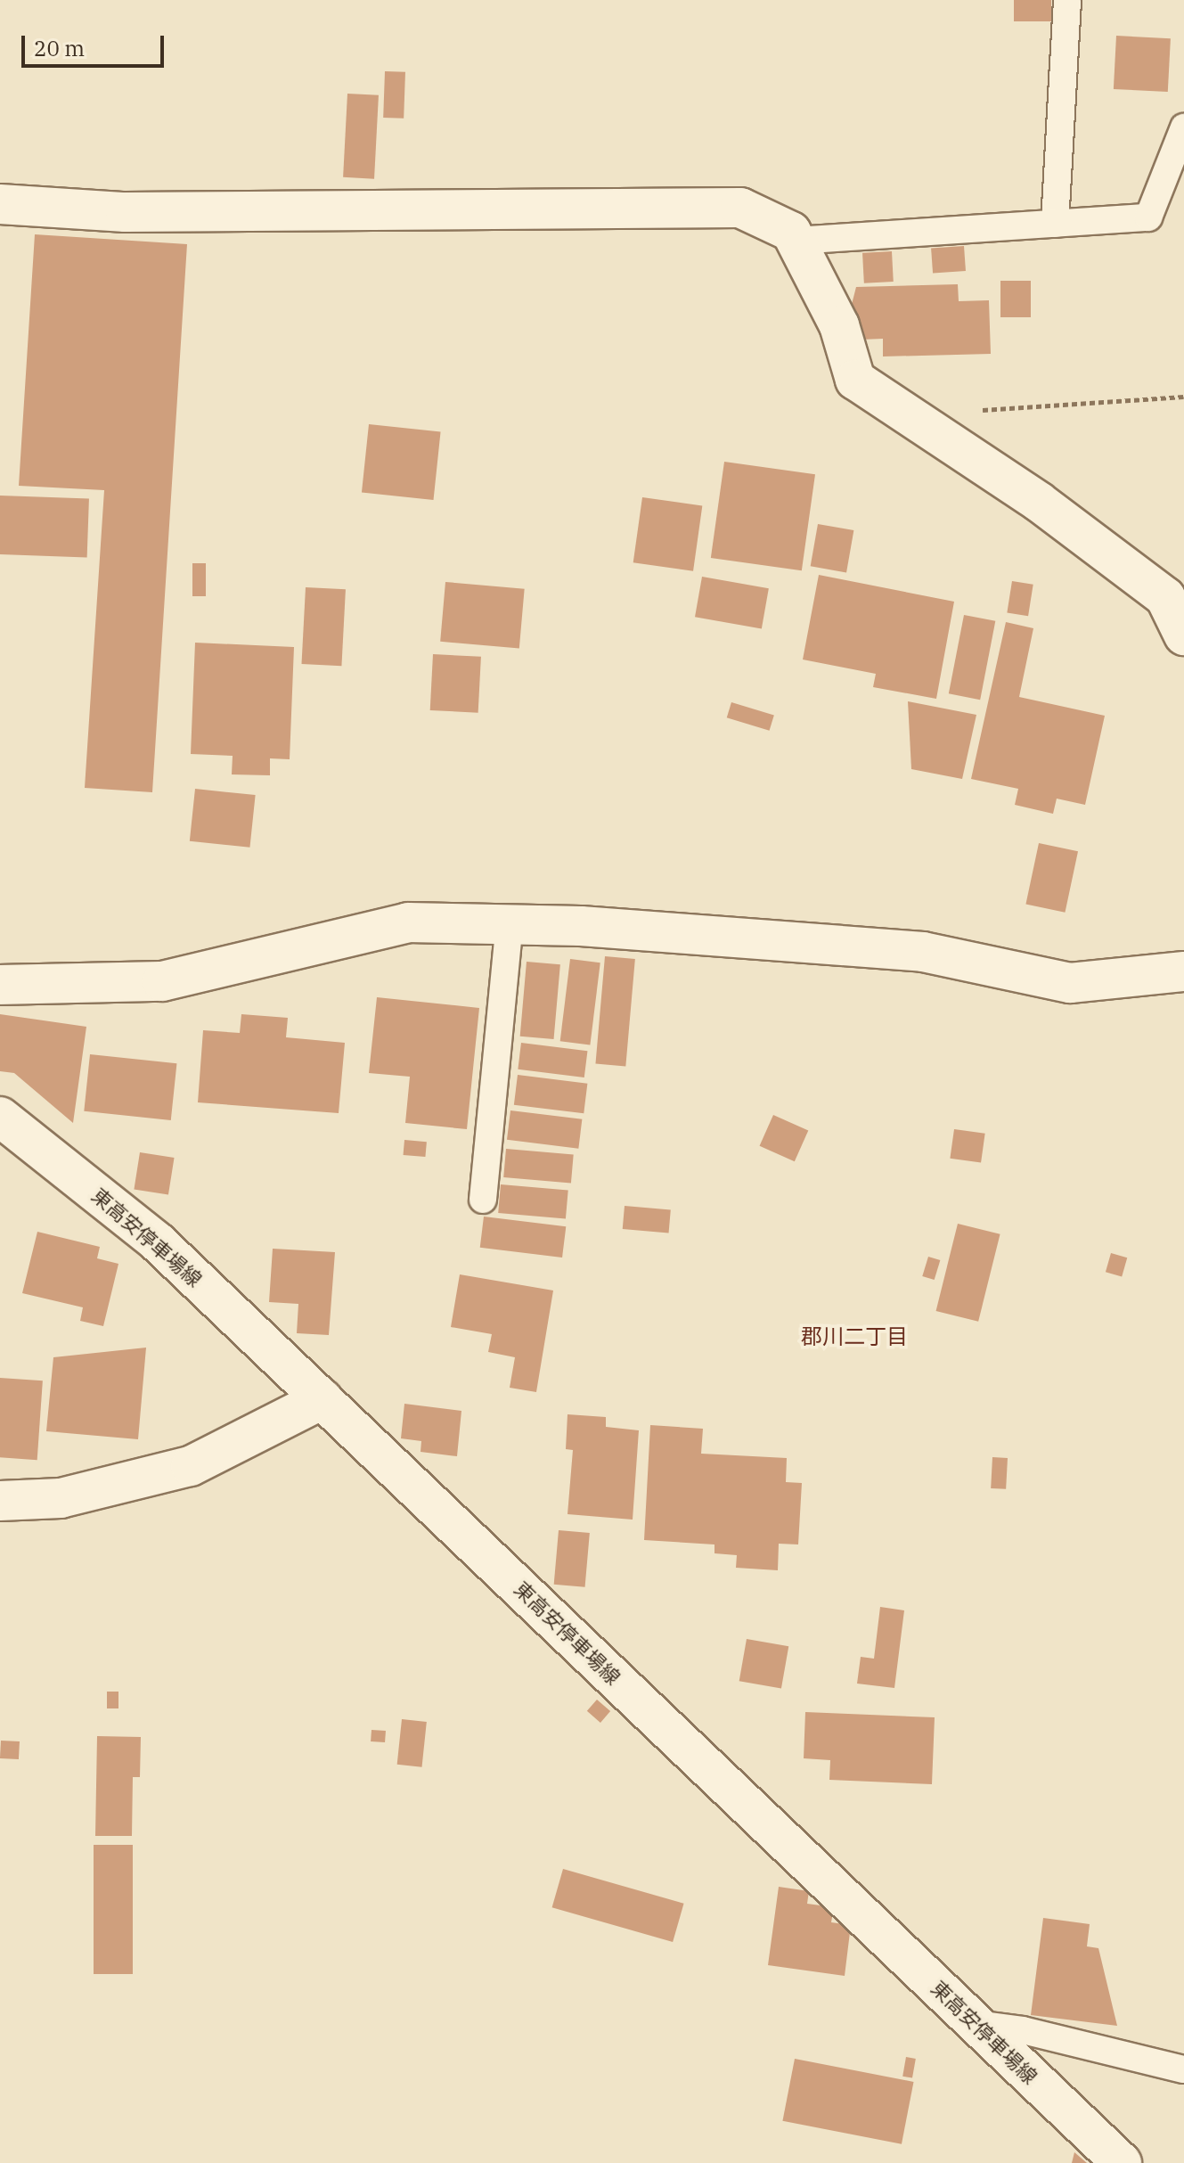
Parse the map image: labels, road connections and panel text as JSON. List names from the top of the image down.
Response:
{
  "streets": {
    "street": ["東高安停車場線"]
  },
  "districts": ["郡川二丁目"],
  "scale_bar": "20 m"
}
